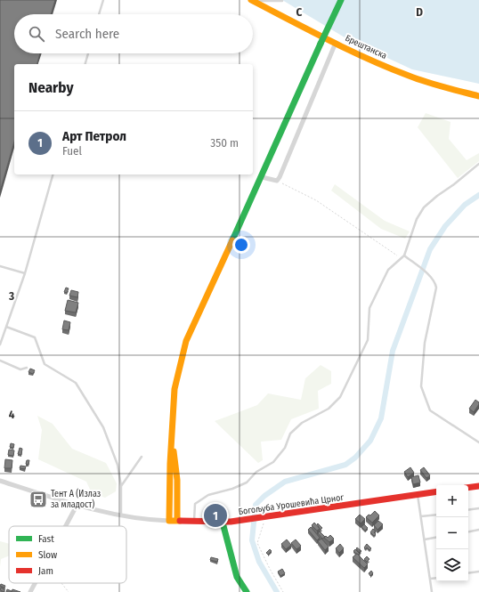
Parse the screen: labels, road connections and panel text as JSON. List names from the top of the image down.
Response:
{
  "streets": {
    "main road": ["Брештанска", "Богољуба Урошевића Црног"]
  },
  "places": {
    "bus stop": ["Тент А (Излаз за младост)"]
  },
  "legend": ["Fast", "Slow", "Jam"],
  "page": {
    "search": "Search here",
    "heading": "Nearby",
    "list": [
      {
        "mark": "1",
        "name": "Арт Петрол",
        "note": "Fuel",
        "value": "350 m"
      }
    ],
    "map_buttons": ["+", "−"],
    "pins": "1"
  },
  "grid": {
    "columns": ["C", "D"],
    "rows": ["3", "4"]
  }
}
